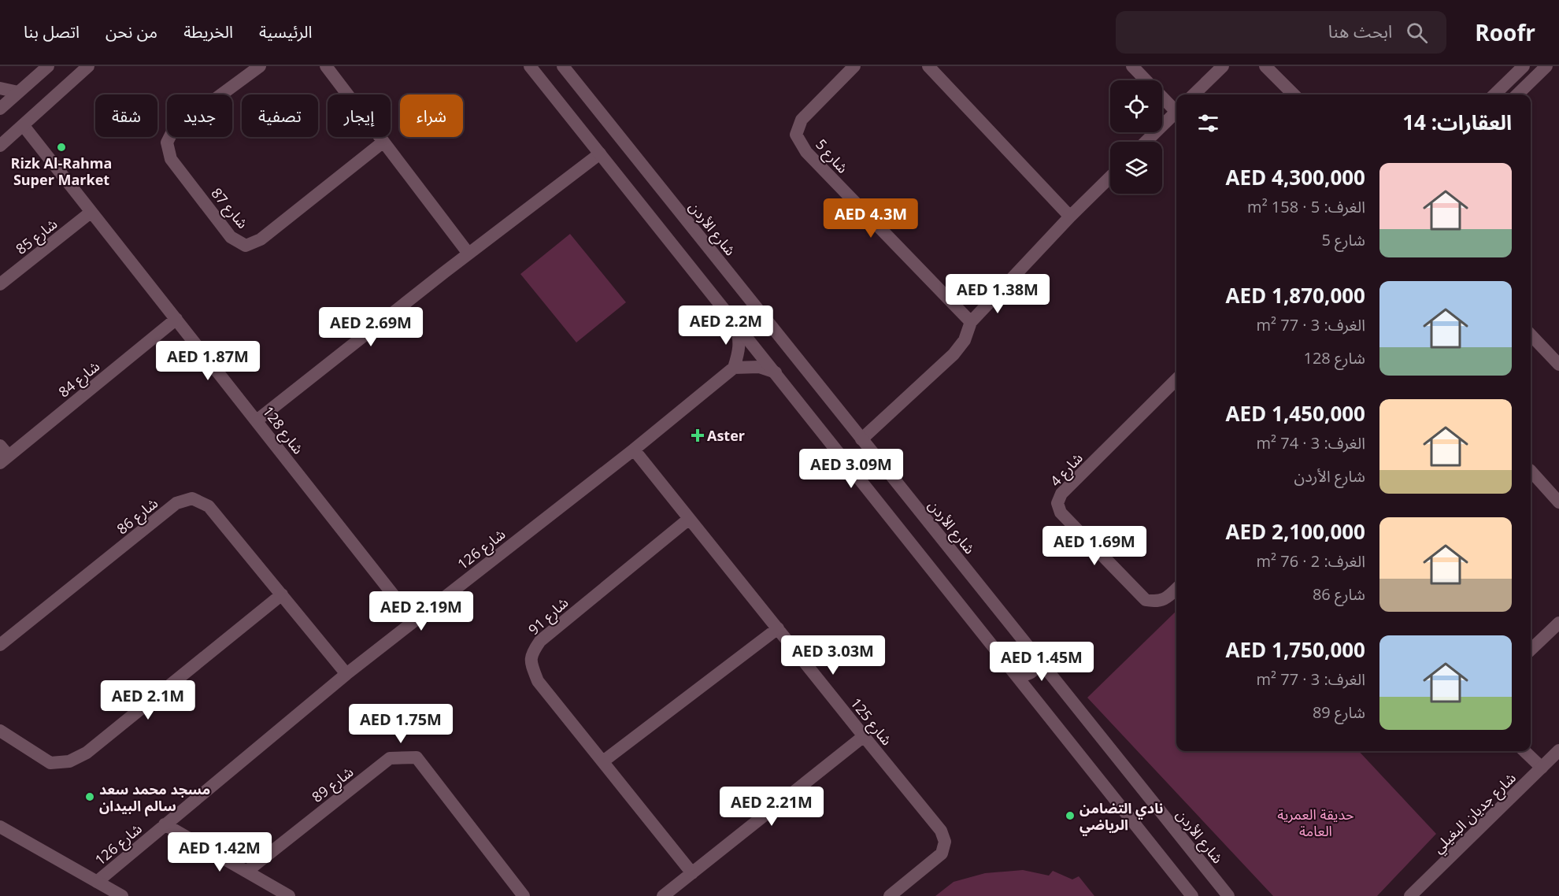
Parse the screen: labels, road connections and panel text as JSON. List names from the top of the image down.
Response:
{
  "streets": {
    "street": [
      "شارع 5",
      "شارع 87",
      "شارع الأردن",
      "شارع 85",
      "شارع 84",
      "شارع 128",
      "شارع 4",
      "شارع 86",
      "شارع 126",
      "شارع 91",
      "شارع 125",
      "شارع 89",
      "شارع جديان البغيلي"
    ]
  },
  "crossings": [
    ["شارع 85", "شارع 128"],
    ["شارع 84", "شارع 128"],
    ["شارع 128", "شارع 126"],
    ["شارع 86", "شارع 126"],
    ["شارع 126", "شارع 125"],
    ["شارع 91", "شارع 125"]
  ],
  "parks": ["حديقة العمرية العامة"],
  "places": {
    "other": ["Rizk Al-Rahma Super Market", "مسجد محمد سعد سالم البيدان", "نادي التضامن الرياضي"],
    "health": ["Aster"]
  },
  "page": {
    "header": "Roofr",
    "search": "ابحث هنا",
    "nav": [
      "الرئيسية",
      "الخريطة",
      "من نحن",
      "اتصل بنا"
    ],
    "chip": [
      "شراء",
      "إيجار",
      "تصفية",
      "جديد",
      "شقة"
    ],
    "heading": "العقارات: 14",
    "list": [
      {
        "name": "AED 4,300,000",
        "note": "الغرف: 5 · 158 m² · شارع 5"
      },
      {
        "name": "AED 1,870,000",
        "note": "الغرف: 3 · 77 m² · شارع 128"
      },
      {
        "name": "AED 1,450,000",
        "note": "الغرف: 3 · 74 m² · شارع الأردن"
      },
      {
        "name": "AED 2,100,000",
        "note": "الغرف: 2 · 76 m² · شارع 86"
      },
      {
        "name": "AED 1,750,000",
        "note": "الغرف: 3 · 77 m² · شارع 89"
      }
    ],
    "price": [
      "AED 4.3M",
      "AED 1.38M",
      "AED 2.2M",
      "AED 2.69M",
      "AED 1.87M",
      "AED 3.09M",
      "AED 1.69M",
      "AED 2.19M",
      "AED 3.03M",
      "AED 1.45M",
      "AED 2.1M",
      "AED 1.75M",
      "AED 2.21M",
      "AED 1.42M"
    ]
  }
}
